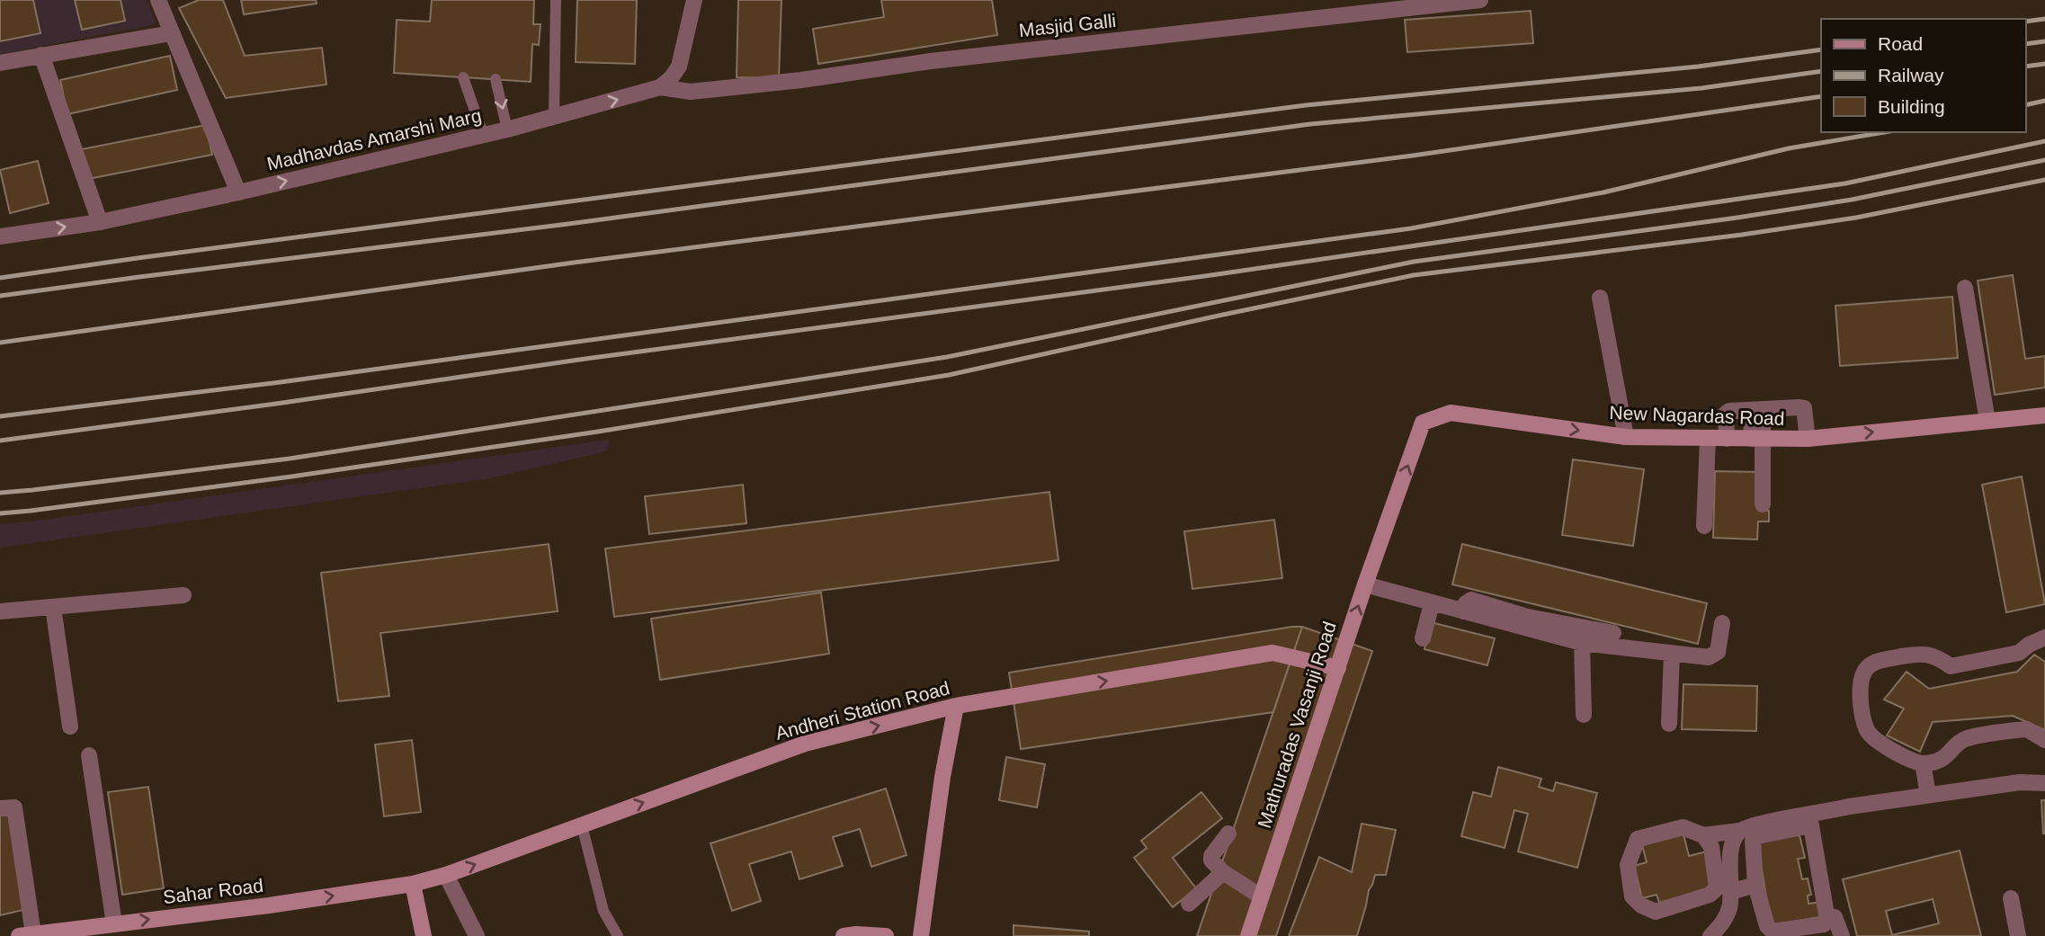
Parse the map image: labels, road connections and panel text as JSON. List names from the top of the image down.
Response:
{
  "streets": {
    "main road": [
      "New Nagardas Road",
      "Andheri Station Road",
      "Mathuradas Vasanji Road",
      "Sahar Road"
    ],
    "street": ["Masjid Galli", "Madhavdas Amarshi Marg"]
  },
  "crossings": [
    ["Masjid Galli", "Madhavdas Amarshi Marg"],
    ["New Nagardas Road", "Mathuradas Vasanji Road"],
    ["Andheri Station Road", "Mathuradas Vasanji Road"],
    ["Andheri Station Road", "Sahar Road"]
  ],
  "one_way": [
    "Madhavdas Amarshi Marg",
    "New Nagardas Road",
    "Andheri Station Road",
    "Sahar Road"
  ],
  "legend": ["Road", "Railway", "Building"]
}
